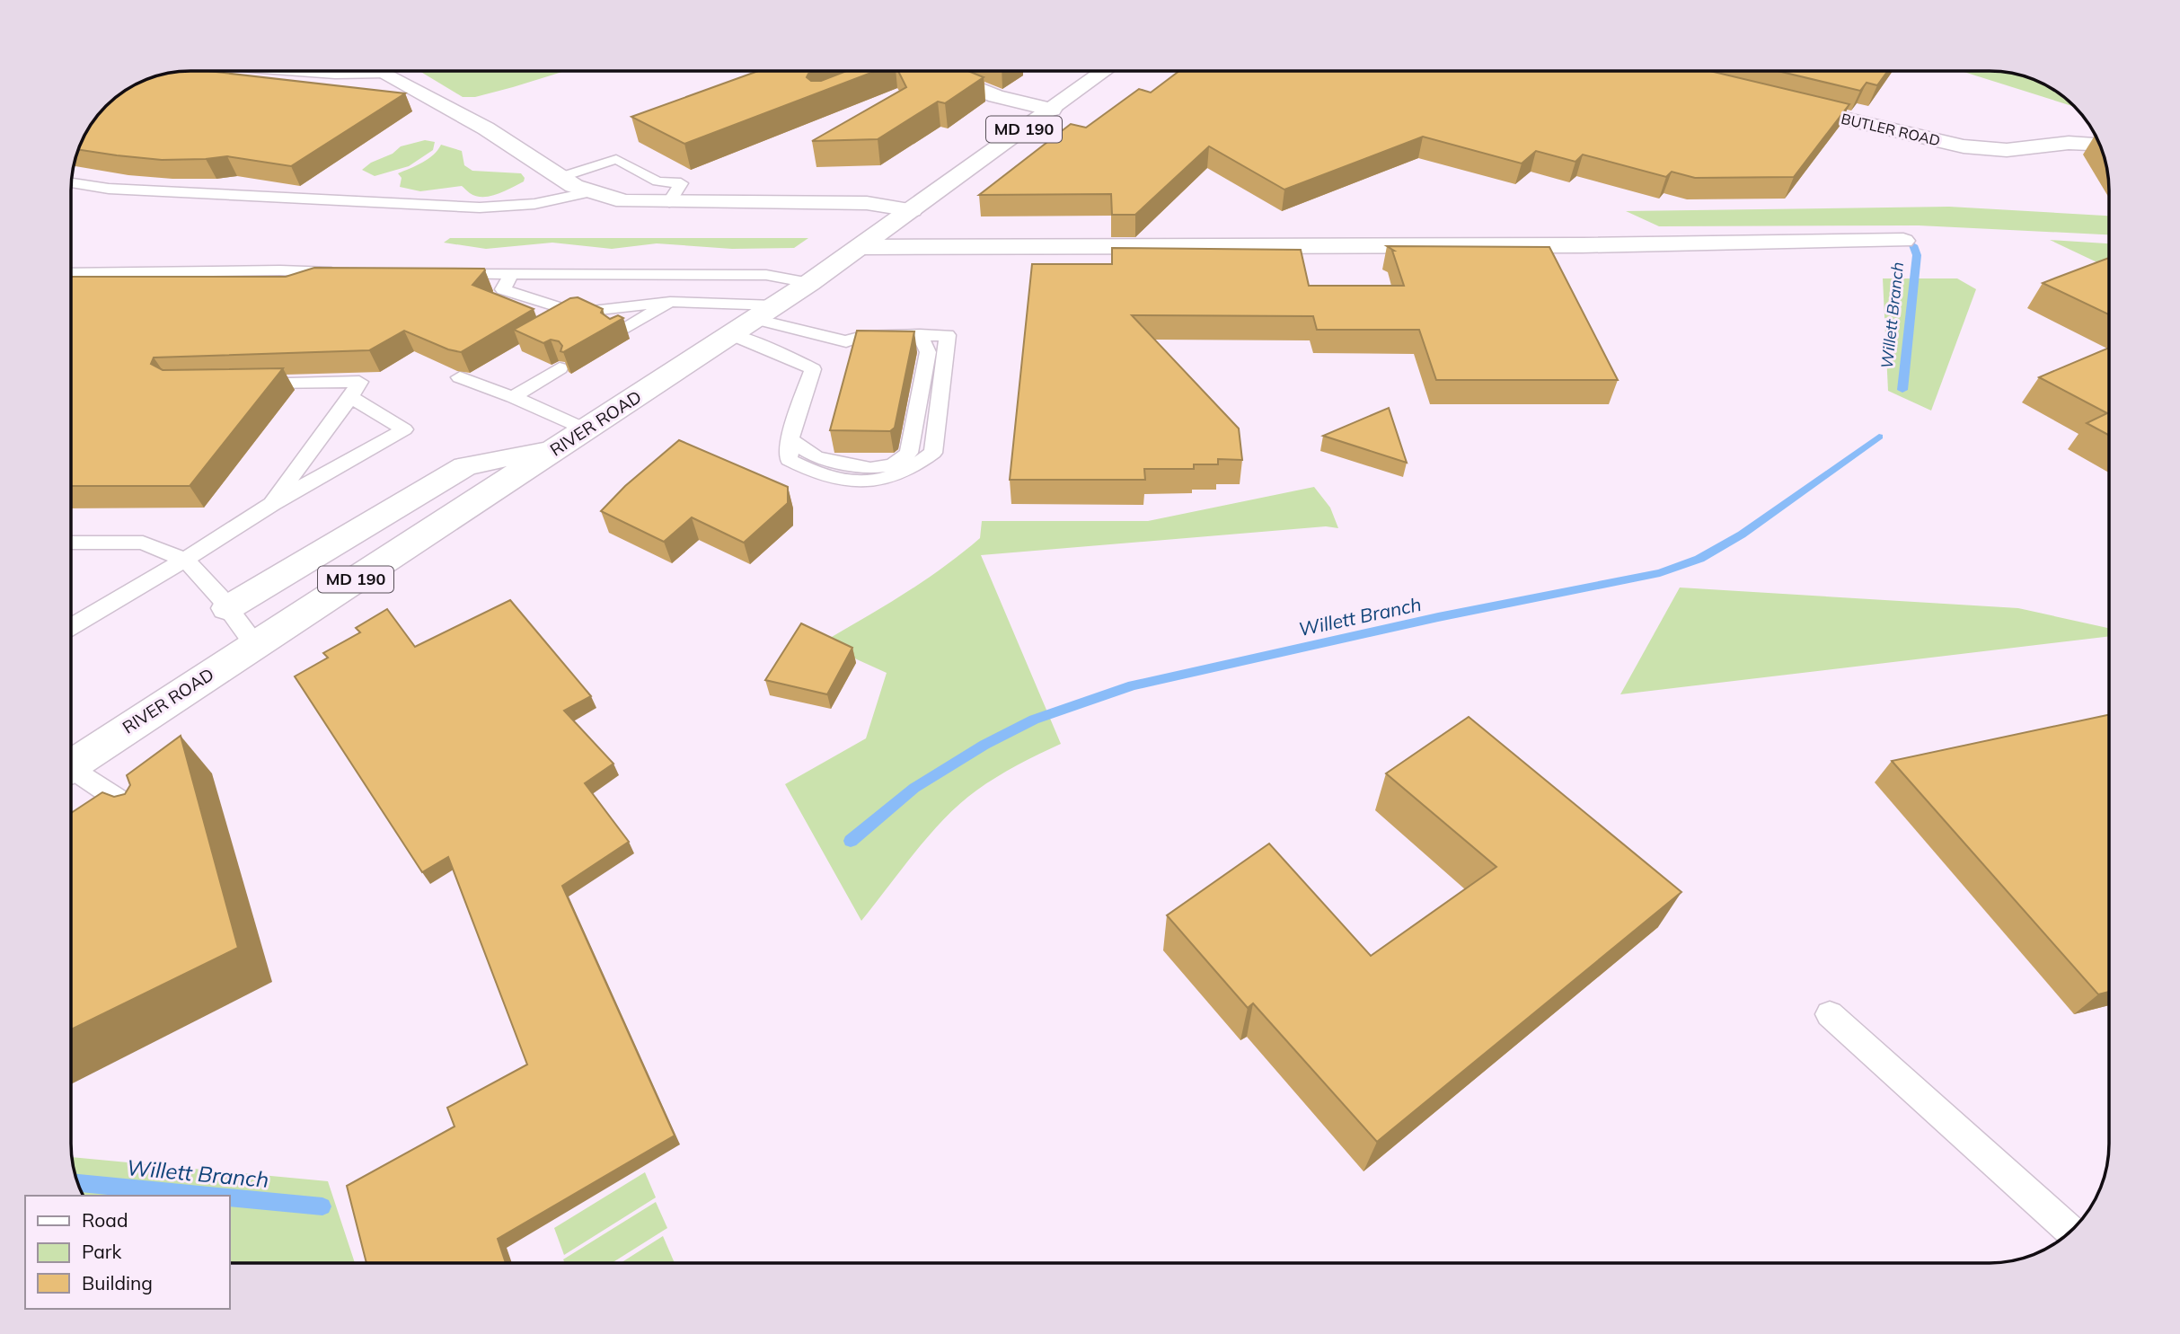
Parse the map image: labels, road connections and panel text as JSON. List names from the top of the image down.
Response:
{
  "streets": {
    "street": ["MD 190", "BUTLER ROAD", "RIVER ROAD"]
  },
  "water": ["Willett Branch"],
  "legend": ["Road", "Park", "Building"]
}
